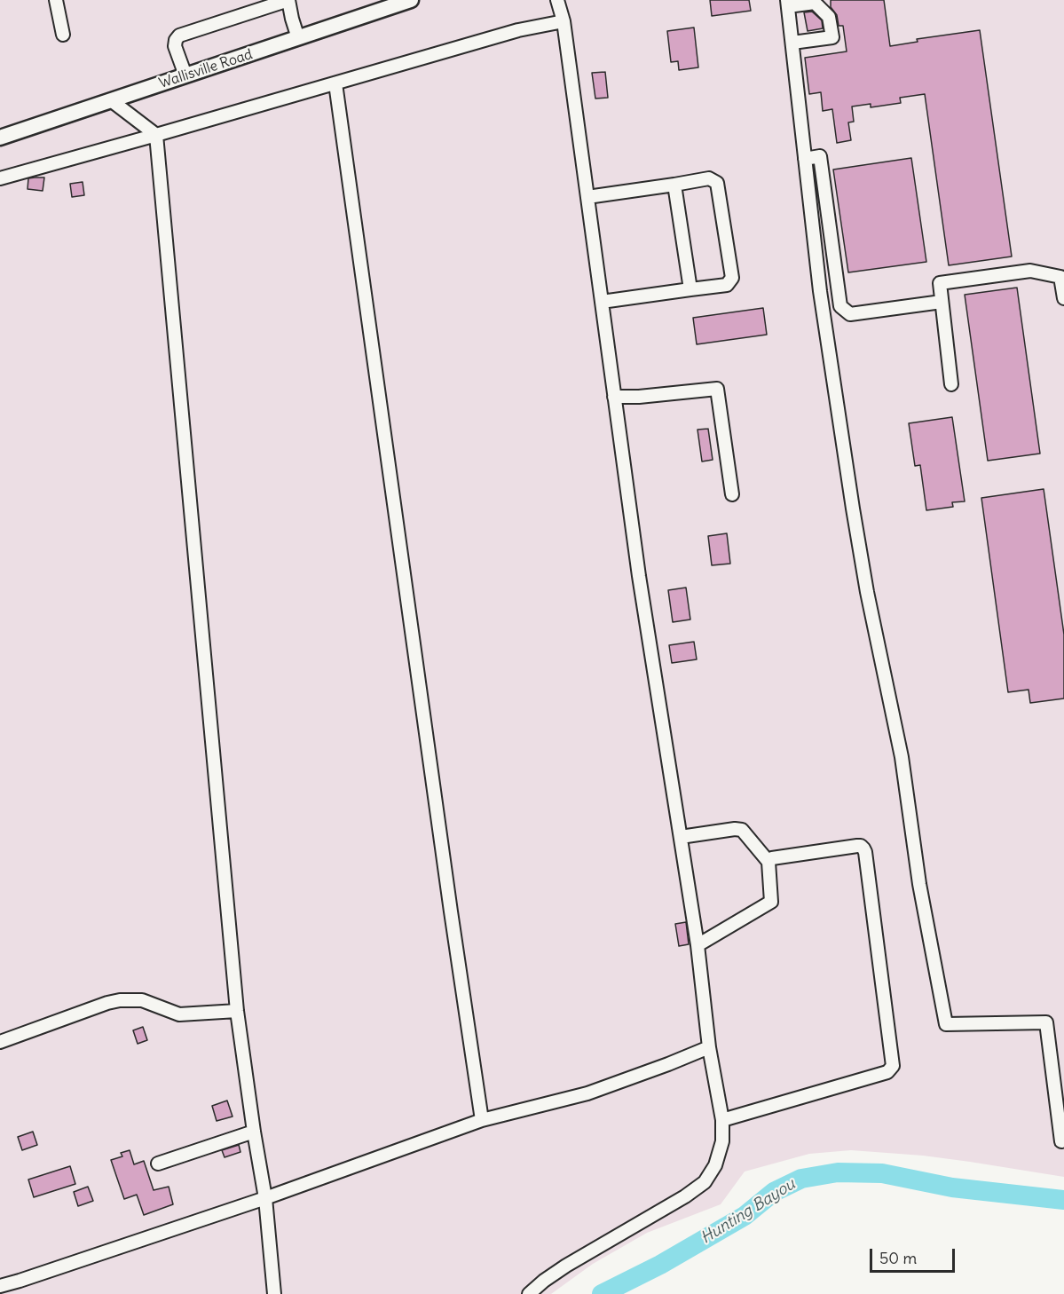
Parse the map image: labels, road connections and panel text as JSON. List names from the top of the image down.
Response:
{
  "streets": {
    "main road": ["Wallisville Road"]
  },
  "water": ["Hunting Bayou"],
  "scale_bar": "50 m"
}
